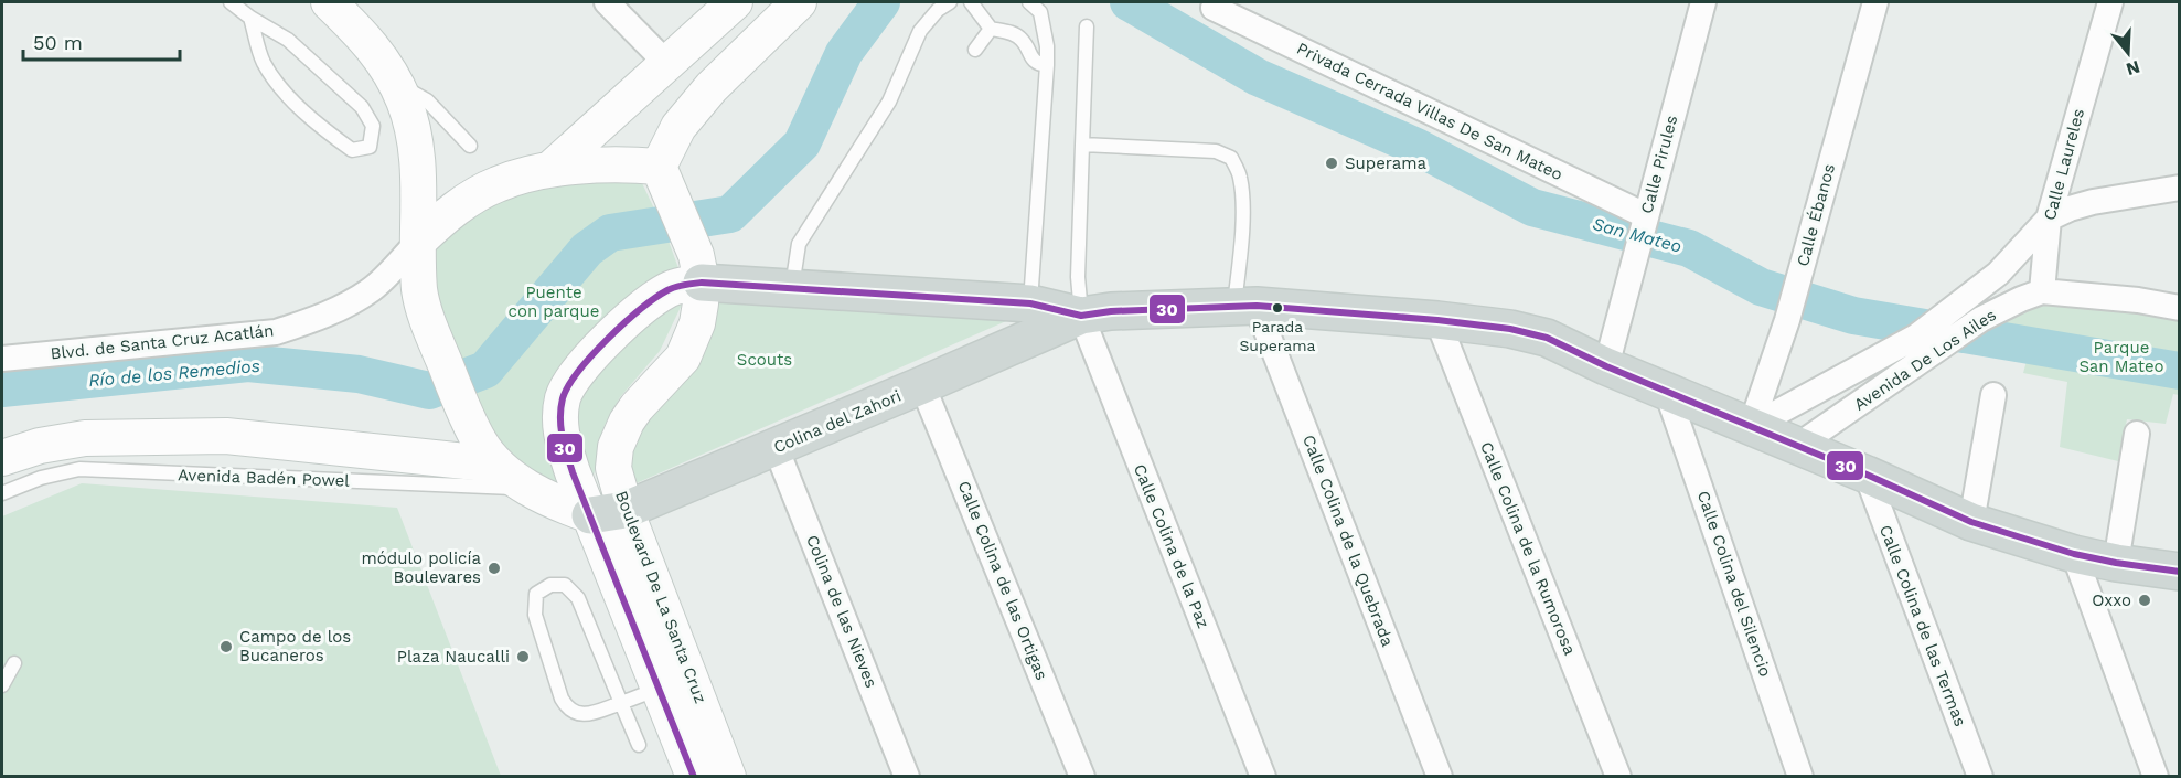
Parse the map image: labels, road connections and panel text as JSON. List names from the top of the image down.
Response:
{
  "streets": {
    "main road": ["Blvd. de Santa Cruz Acatlán", "Colina del Zahori", "Boulevard De La Santa Cruz"],
    "street": [
      "Privada Cerrada Villas De San Mateo",
      "Calle Pirules",
      "Calle Laureles",
      "Calle Ébanos",
      "Avenida De Los Ailes",
      "Calle Colina de la Quebrada",
      "Calle Colina de la Paz",
      "Calle Colina de la Rumorosa",
      "Calle Colina de las Ortigas",
      "Calle Colina del Silencio",
      "Colina de las Nieves",
      "Calle Colina de las Termas"
    ],
    "lane": ["Avenida Badén Powel"]
  },
  "crossings": [
    ["Privada Cerrada Villas De San Mateo", "Calle Pirules"],
    ["Calle Laureles", "Avenida De Los Ailes"],
    ["Blvd. de Santa Cruz Acatlán", "Boulevard De La Santa Cruz"],
    ["Colina del Zahori", "Calle Colina de la Paz"],
    ["Colina del Zahori", "Calle Colina de las Ortigas"],
    ["Colina del Zahori", "Boulevard De La Santa Cruz"],
    ["Colina del Zahori", "Colina de las Nieves"]
  ],
  "water": ["San Mateo", "Río de los Remedios"],
  "parks": ["Puente con parque", "Parque San Mateo", "Scouts"],
  "places": [
    "Superama",
    "Parada Superama",
    "módulo policía Boulevares",
    "Oxxo",
    "Campo de los Bucaneros",
    "Plaza Naucalli"
  ],
  "lines": ["transit line 30"],
  "scale_bar": "50 m",
  "north": "bottom"
}
